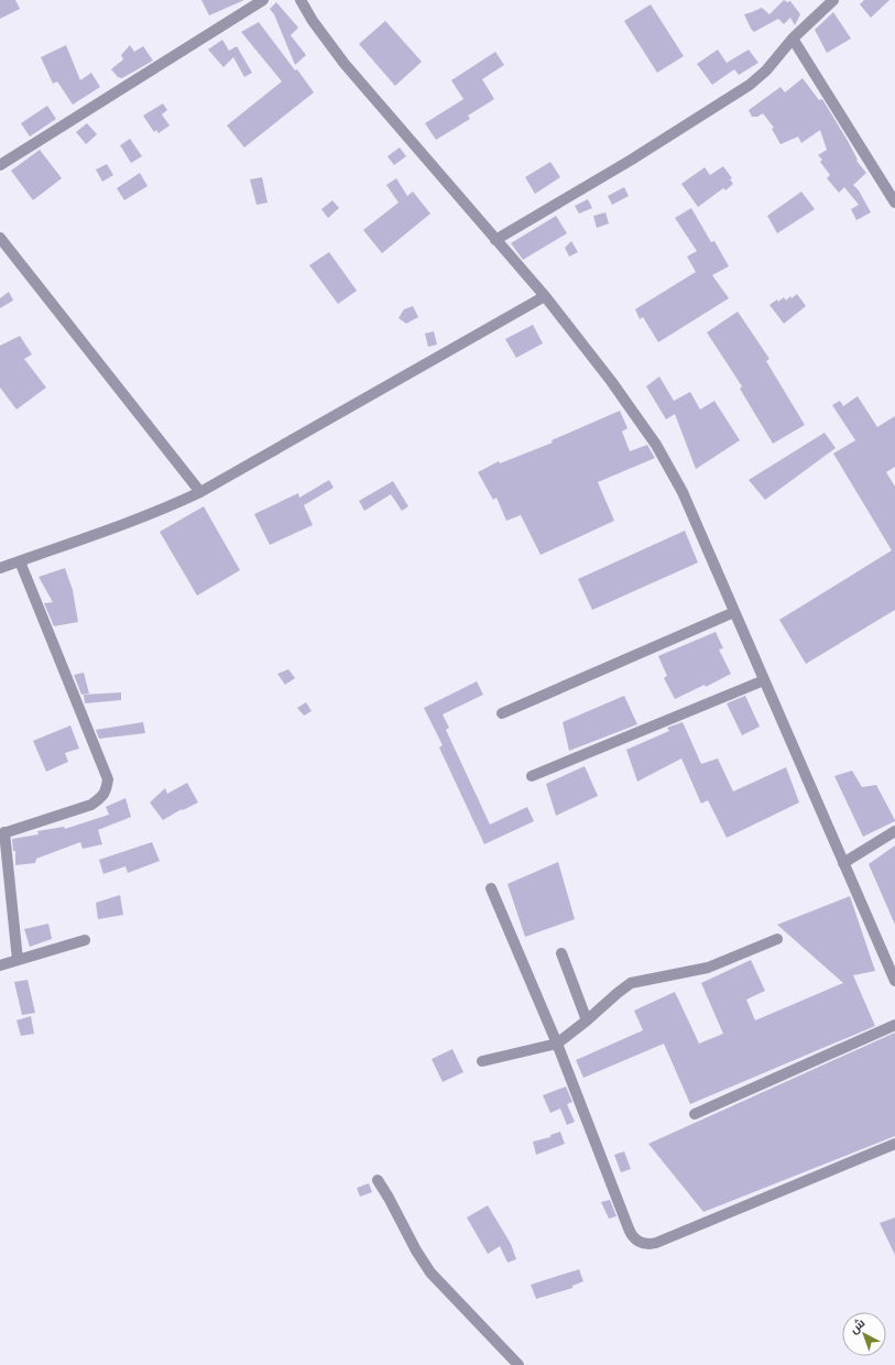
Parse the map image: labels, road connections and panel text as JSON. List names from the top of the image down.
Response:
{
  "north": "top left"
}
